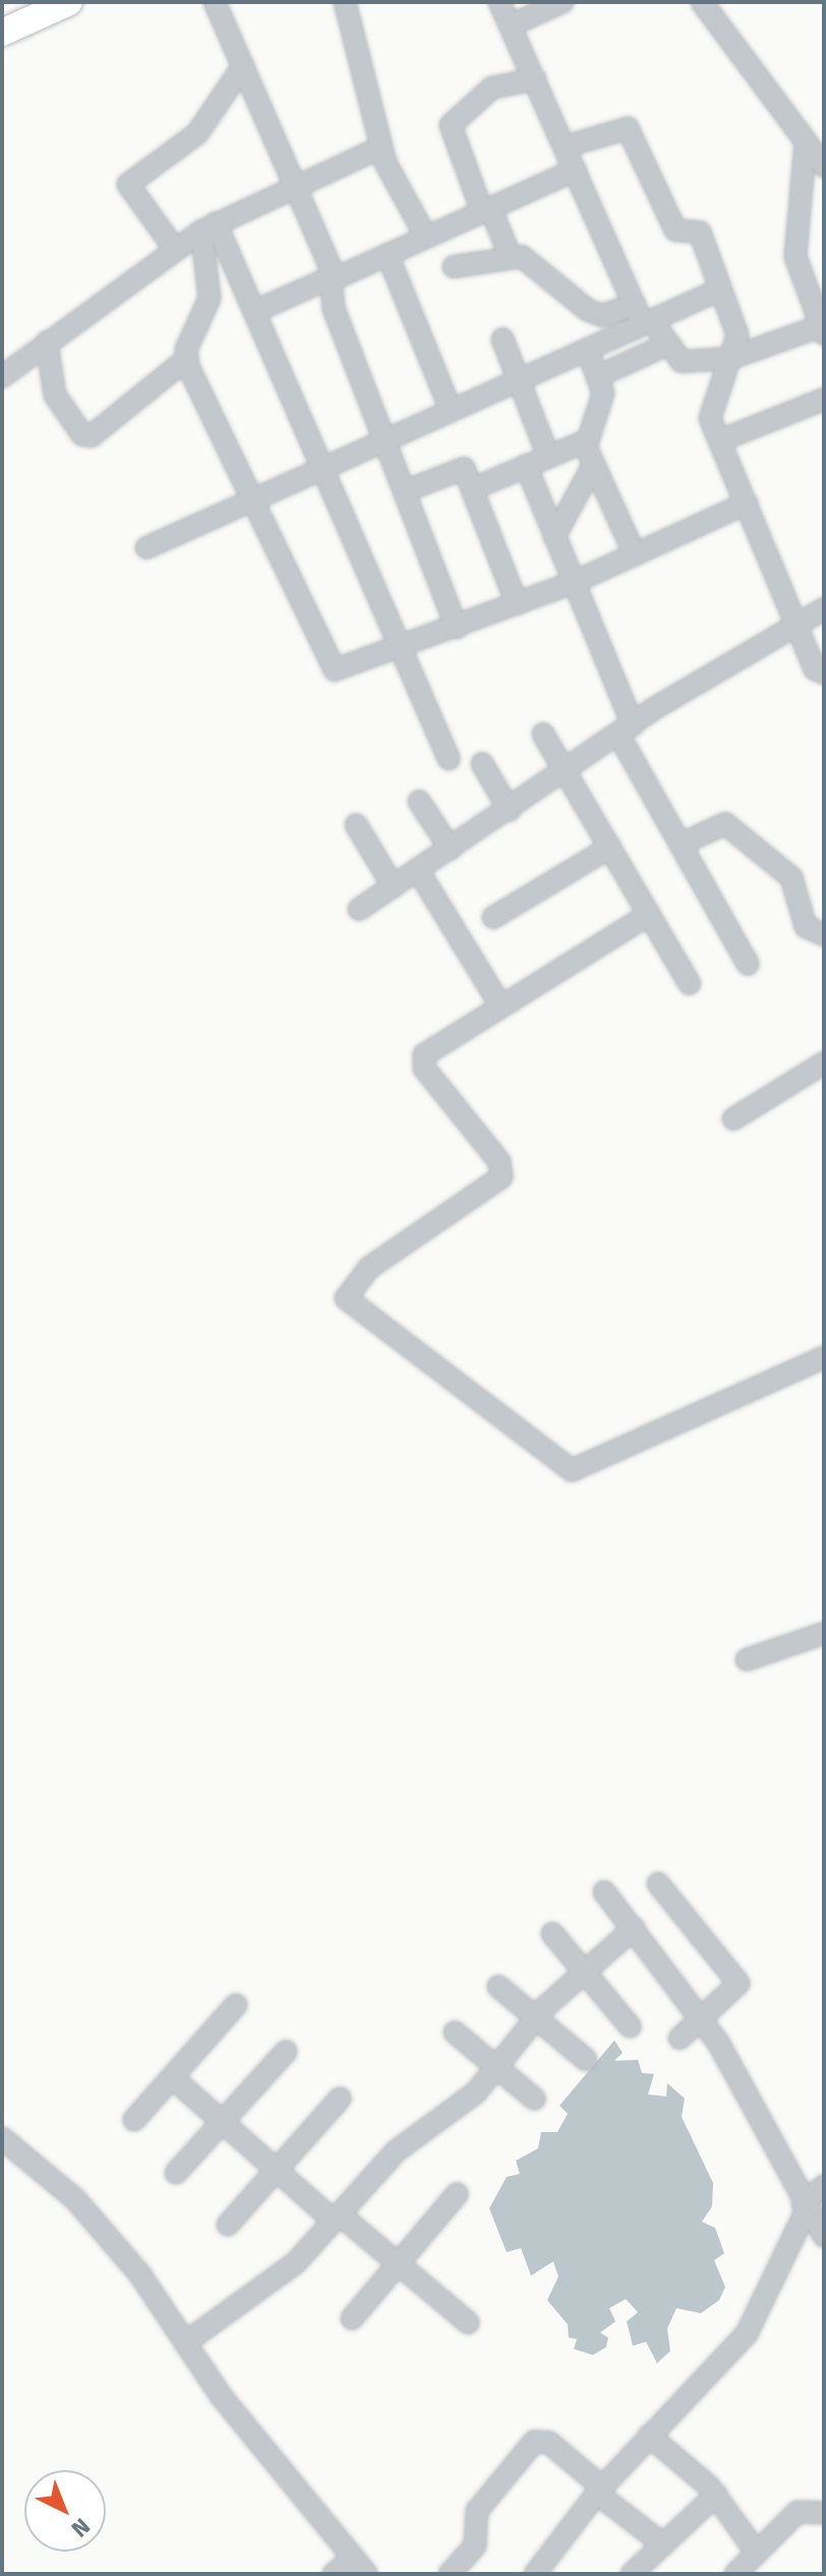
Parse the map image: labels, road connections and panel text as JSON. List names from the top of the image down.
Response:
{
  "north": "bottom right"
}
